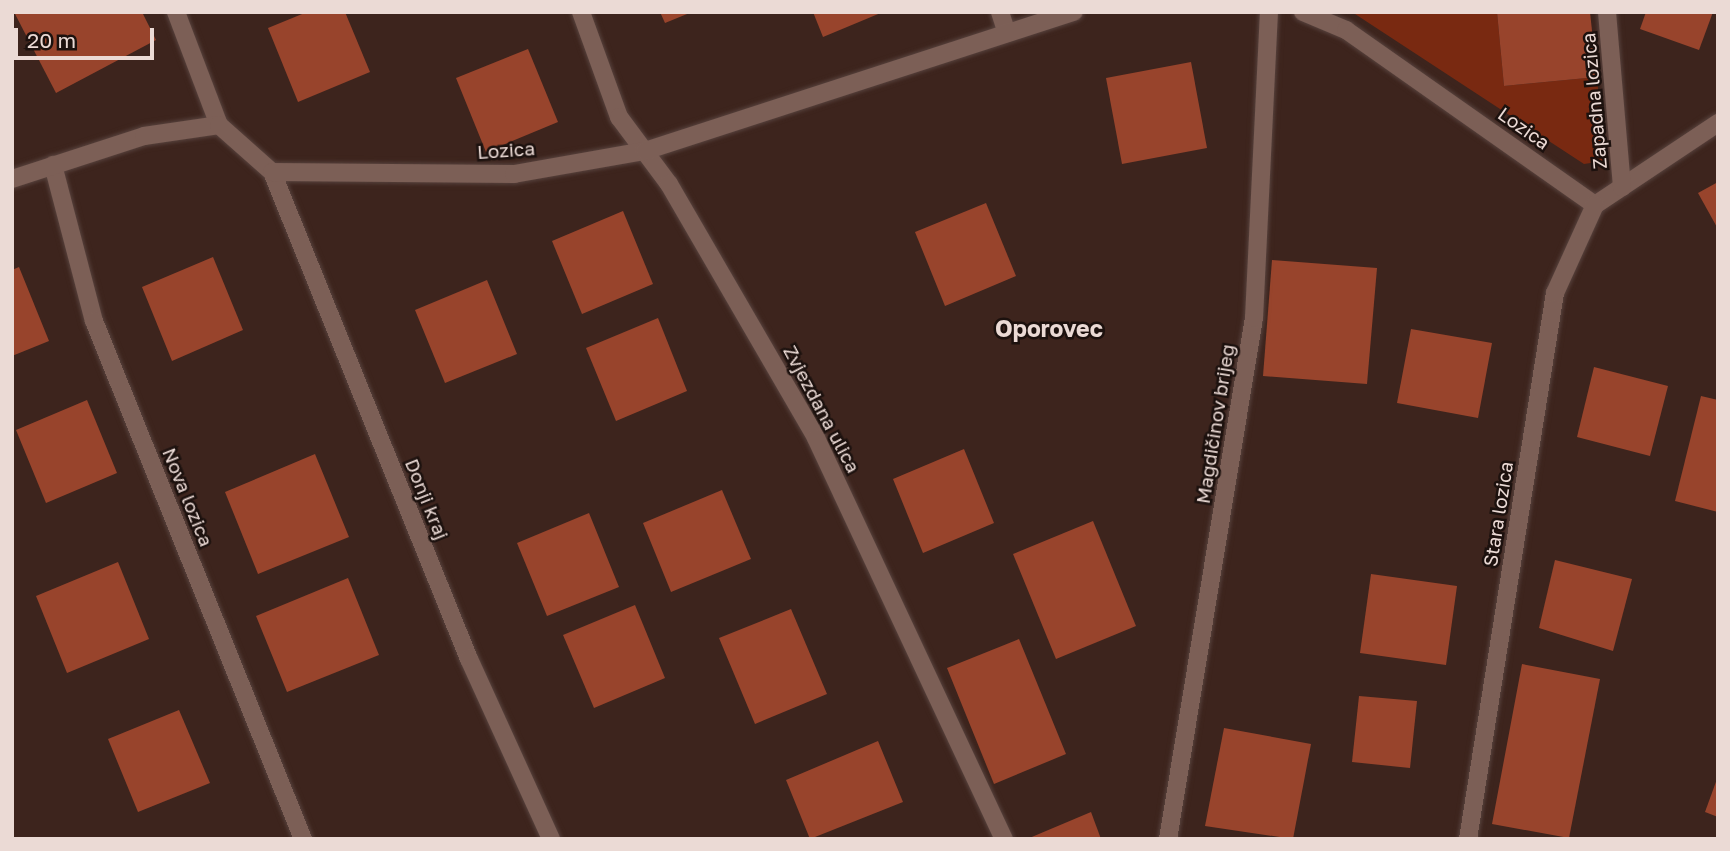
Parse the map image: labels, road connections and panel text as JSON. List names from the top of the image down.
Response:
{
  "streets": {
    "street": [
      "Zapadna lozica",
      "Lozica",
      "Zvjezdana ulica",
      "Magdičinov brijeg",
      "Nova lozica",
      "Donji kraj",
      "Stara lozica"
    ]
  },
  "crossings": [
    ["Lozica", "Zvjezdana ulica"],
    ["Lozica", "Donji kraj"],
    ["Lozica", "Stara lozica"]
  ],
  "districts": ["Oporovec"],
  "scale_bar": "20 m"
}
